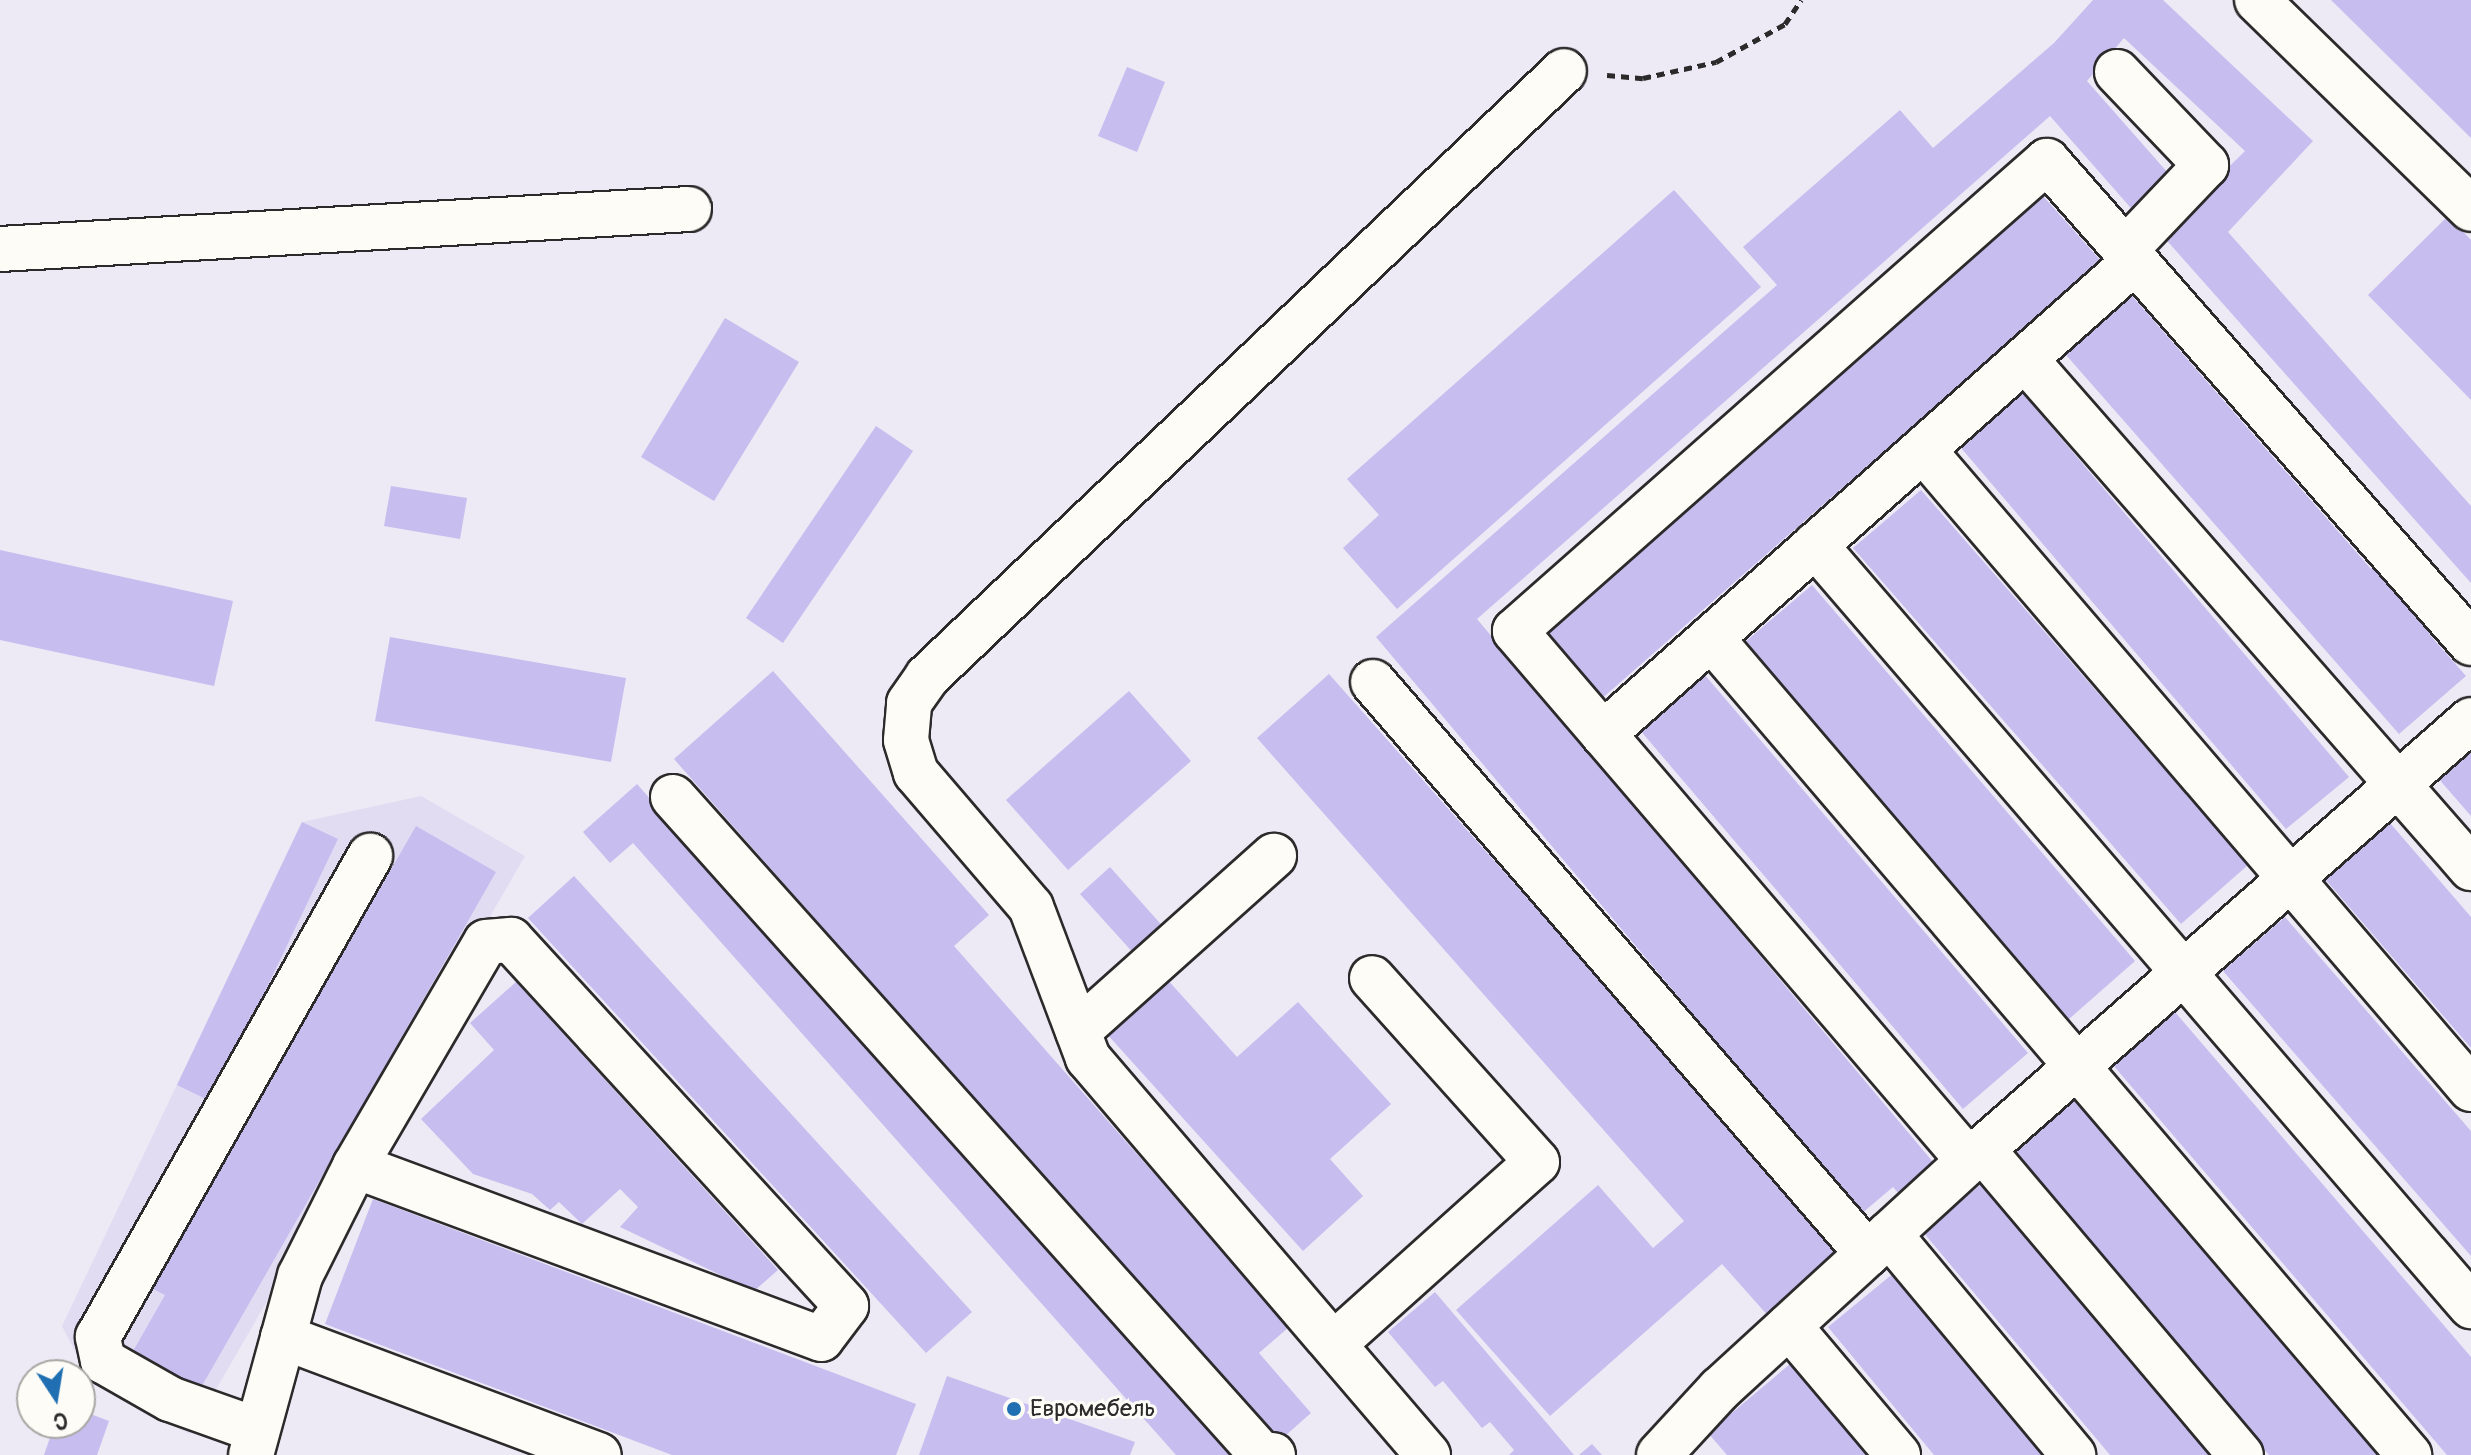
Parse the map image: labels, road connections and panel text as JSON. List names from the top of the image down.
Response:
{
  "places": ["Евромебель"],
  "north": "bottom"
}
